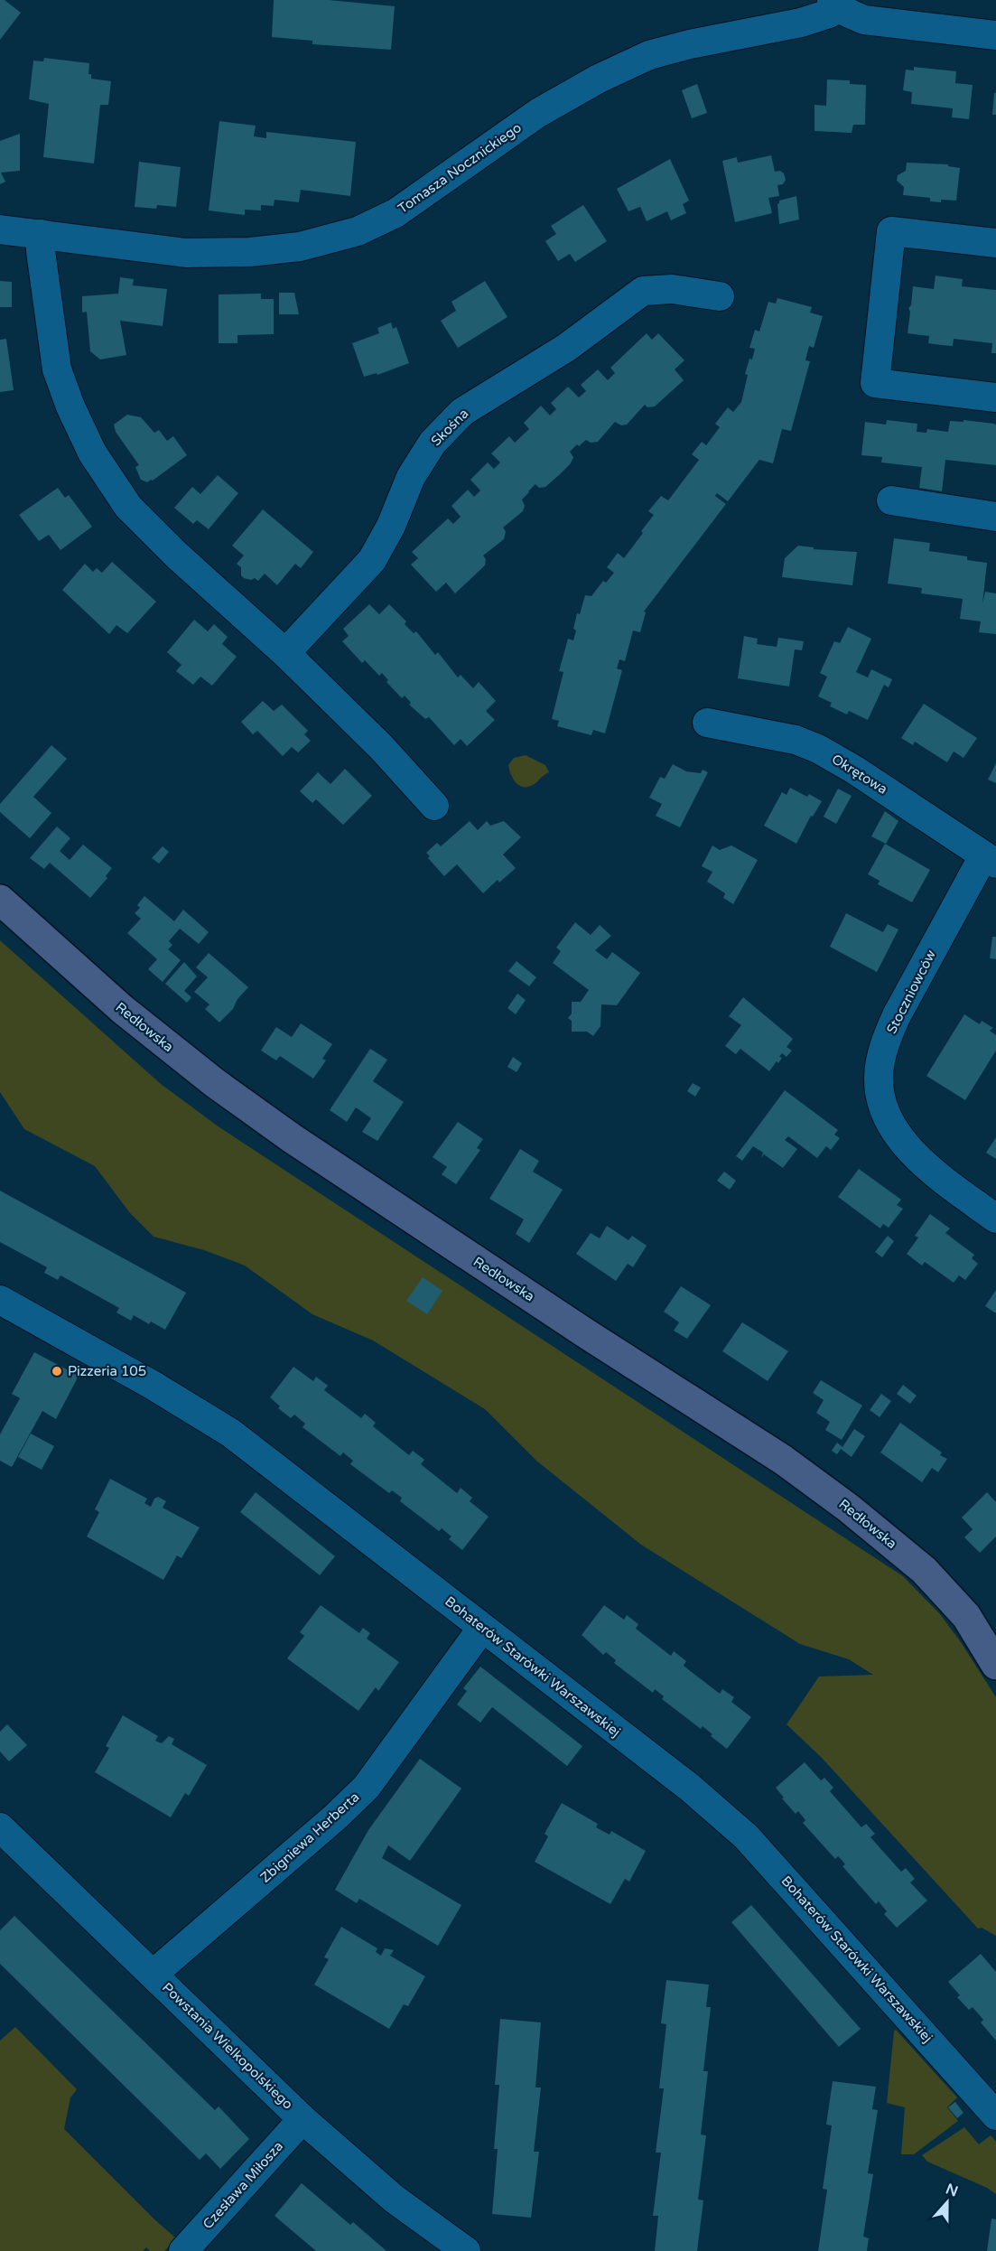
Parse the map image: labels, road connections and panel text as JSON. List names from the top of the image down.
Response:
{
  "streets": {
    "street": [
      "Tomasza Nocznickiego",
      "Skośna",
      "Okrętowa",
      "Stoczniowców",
      "Redłowska",
      "Bohaterów Starówki Warszawskiej",
      "Zbigniewa Herberta",
      "Powstania Wielkopolskiego",
      "Czesława Miłosza"
    ]
  },
  "crossings": [
    ["Okrętowa", "Stoczniowców"],
    ["Bohaterów Starówki Warszawskiej", "Zbigniewa Herberta"],
    ["Zbigniewa Herberta", "Powstania Wielkopolskiego"],
    ["Powstania Wielkopolskiego", "Czesława Miłosza"]
  ],
  "places": ["Pizzeria 105"],
  "north": "top"
}
